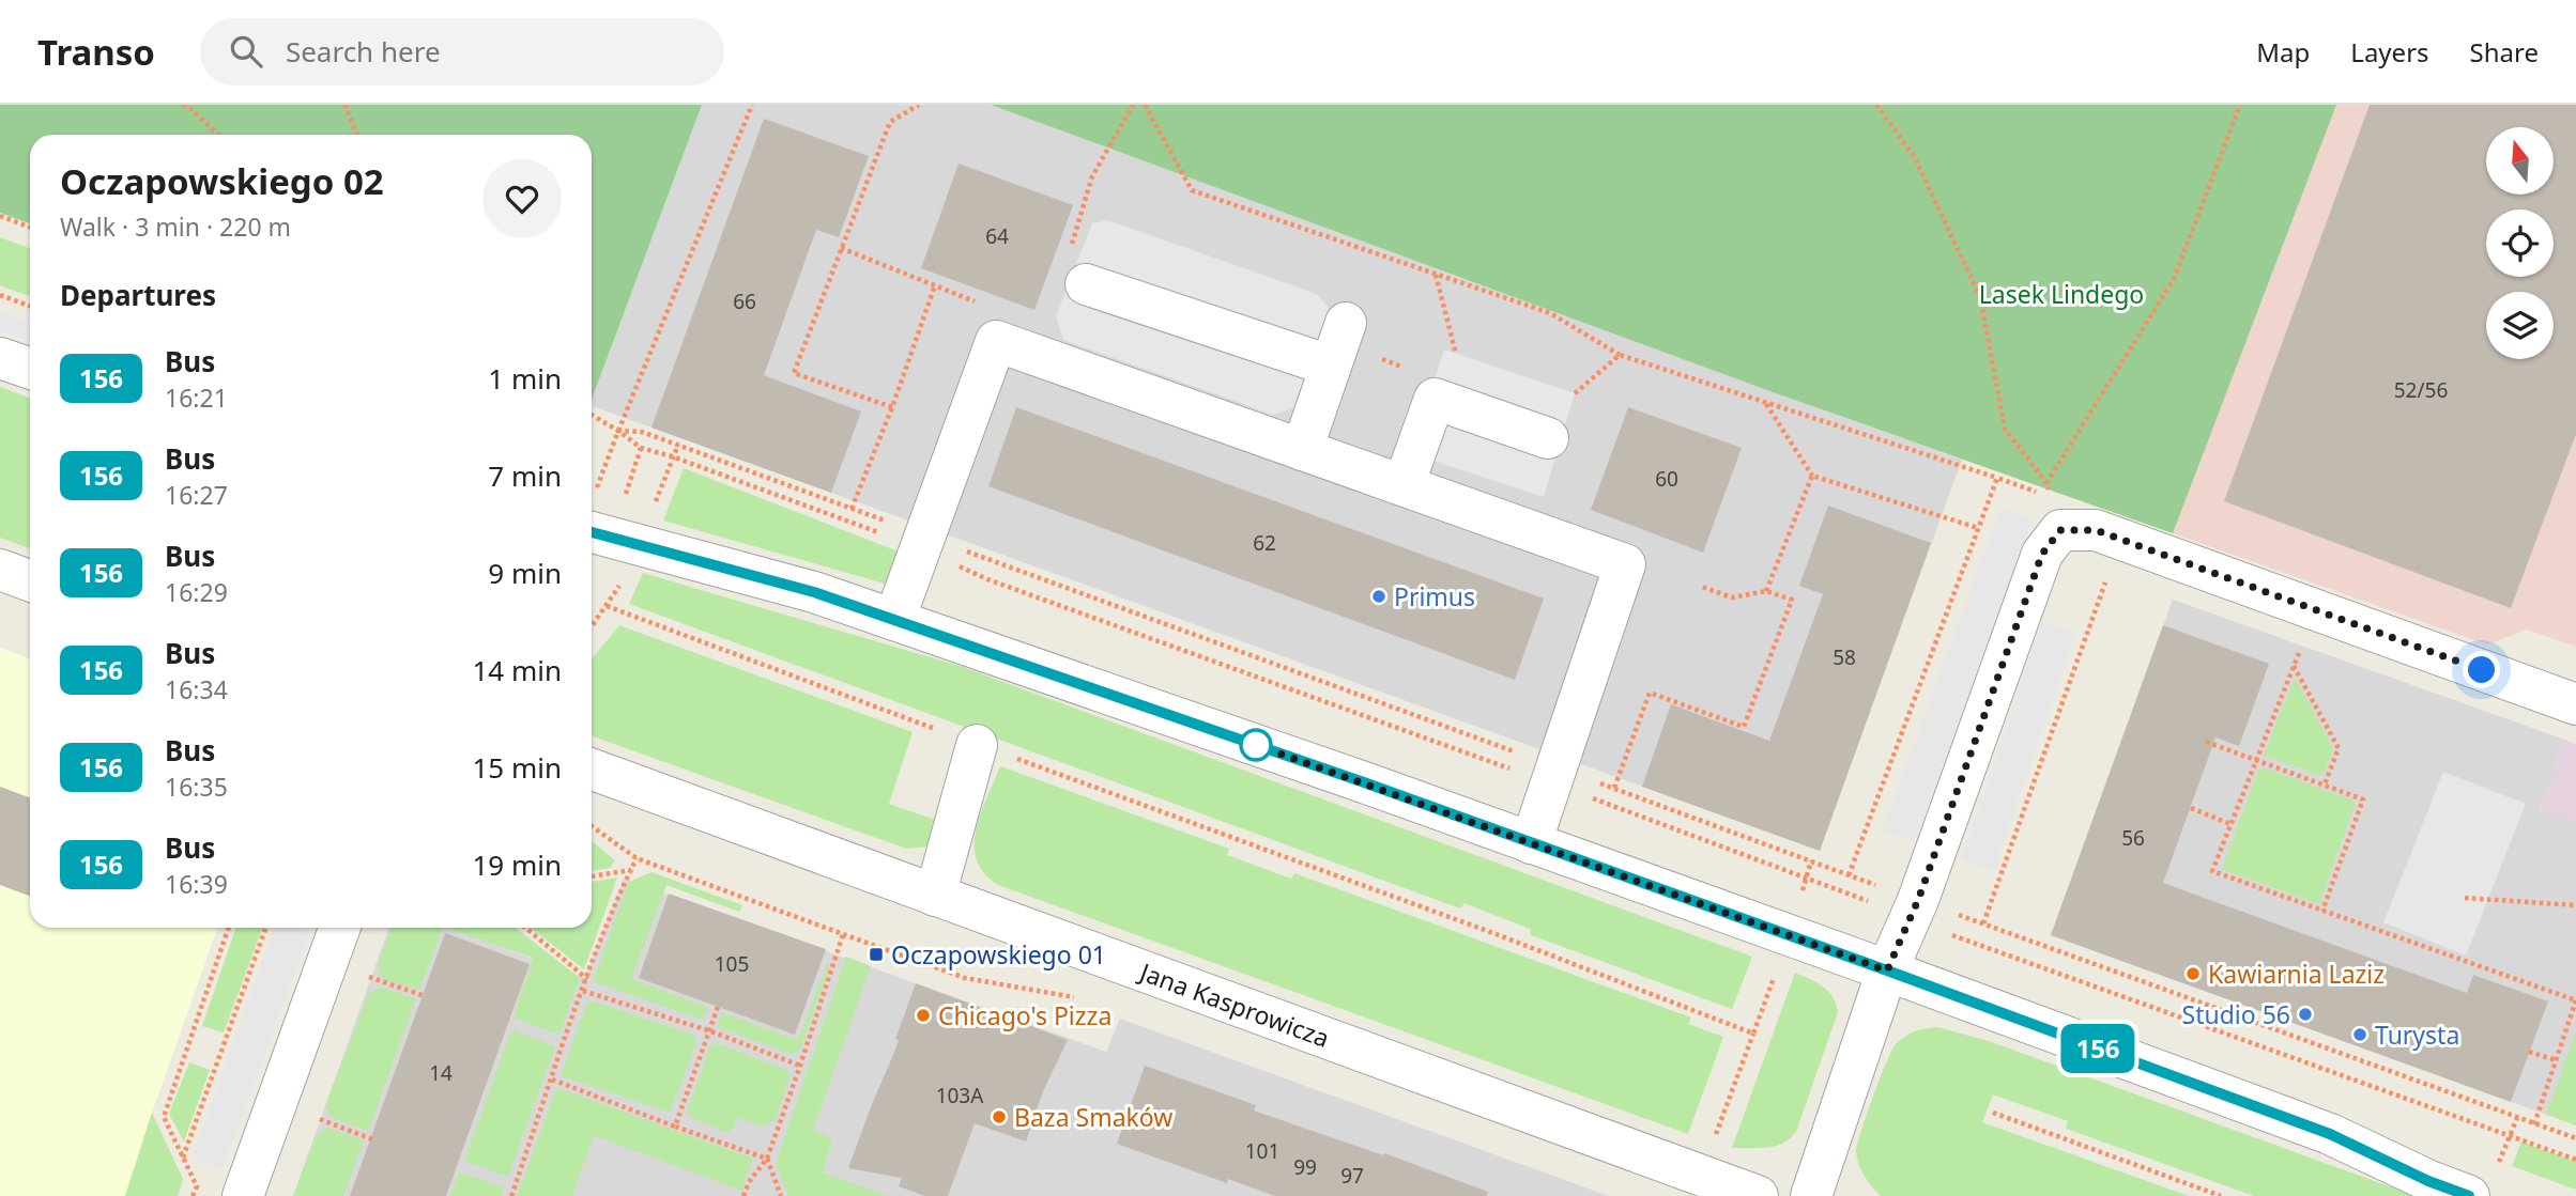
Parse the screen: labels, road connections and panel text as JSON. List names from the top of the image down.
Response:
{
  "streets": {
    "street": ["Jana Kasprowicza"]
  },
  "parks": ["Lasek Lindego"],
  "places": {
    "other": [
      "Primus",
      "Kawiarnia Laziz",
      "Studio 56",
      "Chicago's Pizza",
      "Turysta",
      "Baza Smaków"
    ],
    "transit": ["Oczapowskiego 01"]
  },
  "lines": ["bus line 156"],
  "house_numbers": [
    "64",
    "66",
    "52/56",
    "60",
    "62",
    "58",
    "56",
    "105",
    "14",
    "103A",
    "101",
    "99",
    "97"
  ],
  "north": "top",
  "page": {
    "header": "Transo",
    "search": "Search here",
    "nav": ["Map", "Layers", "Share"],
    "on_map": "156",
    "heading": [
      ["Oczapowskiego 02", "Walk · 3 min · 220 m"],
      "Departures"
    ],
    "list": [
      {
        "mark": "156",
        "name": "Bus",
        "note": "16:21",
        "value": "1 min"
      },
      {
        "mark": "156",
        "name": "Bus",
        "note": "16:27",
        "value": "7 min"
      },
      {
        "mark": "156",
        "name": "Bus",
        "note": "16:29",
        "value": "9 min"
      },
      {
        "mark": "156",
        "name": "Bus",
        "note": "16:34",
        "value": "14 min"
      },
      {
        "mark": "156",
        "name": "Bus",
        "note": "16:35",
        "value": "15 min"
      },
      {
        "mark": "156",
        "name": "Bus",
        "note": "16:39",
        "value": "19 min"
      }
    ]
  }
}
